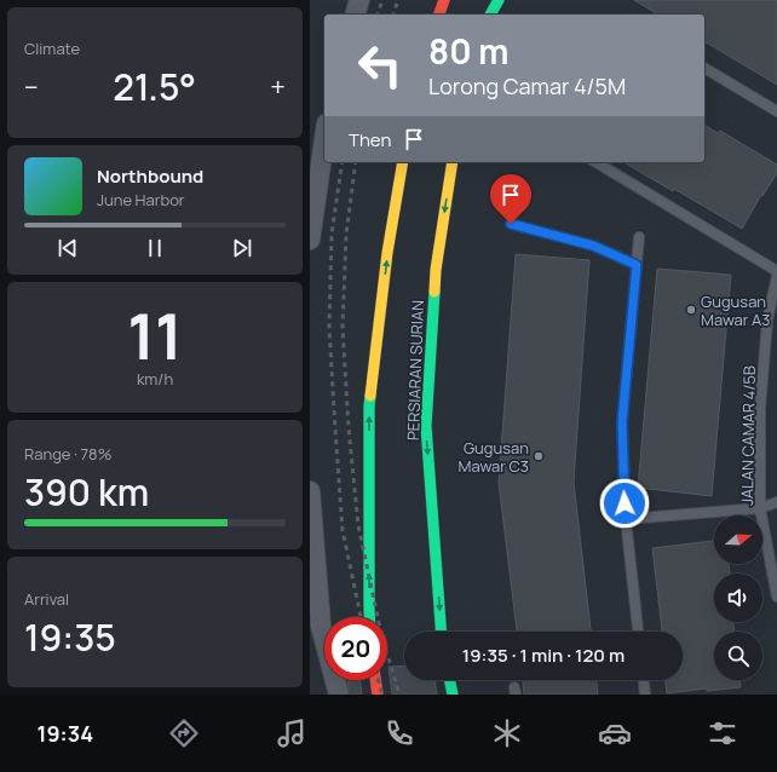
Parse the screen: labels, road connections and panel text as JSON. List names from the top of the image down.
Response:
{
  "streets": {
    "main road": ["PERSIARAN SURIAN"],
    "lane": ["JALAN CAMAR 4/5B"]
  },
  "places": ["Gugusan Mawar A3", "Gugusan Mawar C3"],
  "north": "right",
  "page": {
    "tile": [
      "Climate",
      ["11", "km/h"],
      ["Range · 78%", "390 km"],
      ["Arrival", "19:35"]
    ],
    "turn": ["80 m", "Lorong Camar 4/5M"],
    "heat": ["−", "21.5°", "+"],
    "then": "Then",
    "song": ["Northbound", "June Harbor"],
    "limit": "20",
    "trip": "19:35 · 1 min · 120 m",
    "tabs": "19:34"
  }
}
